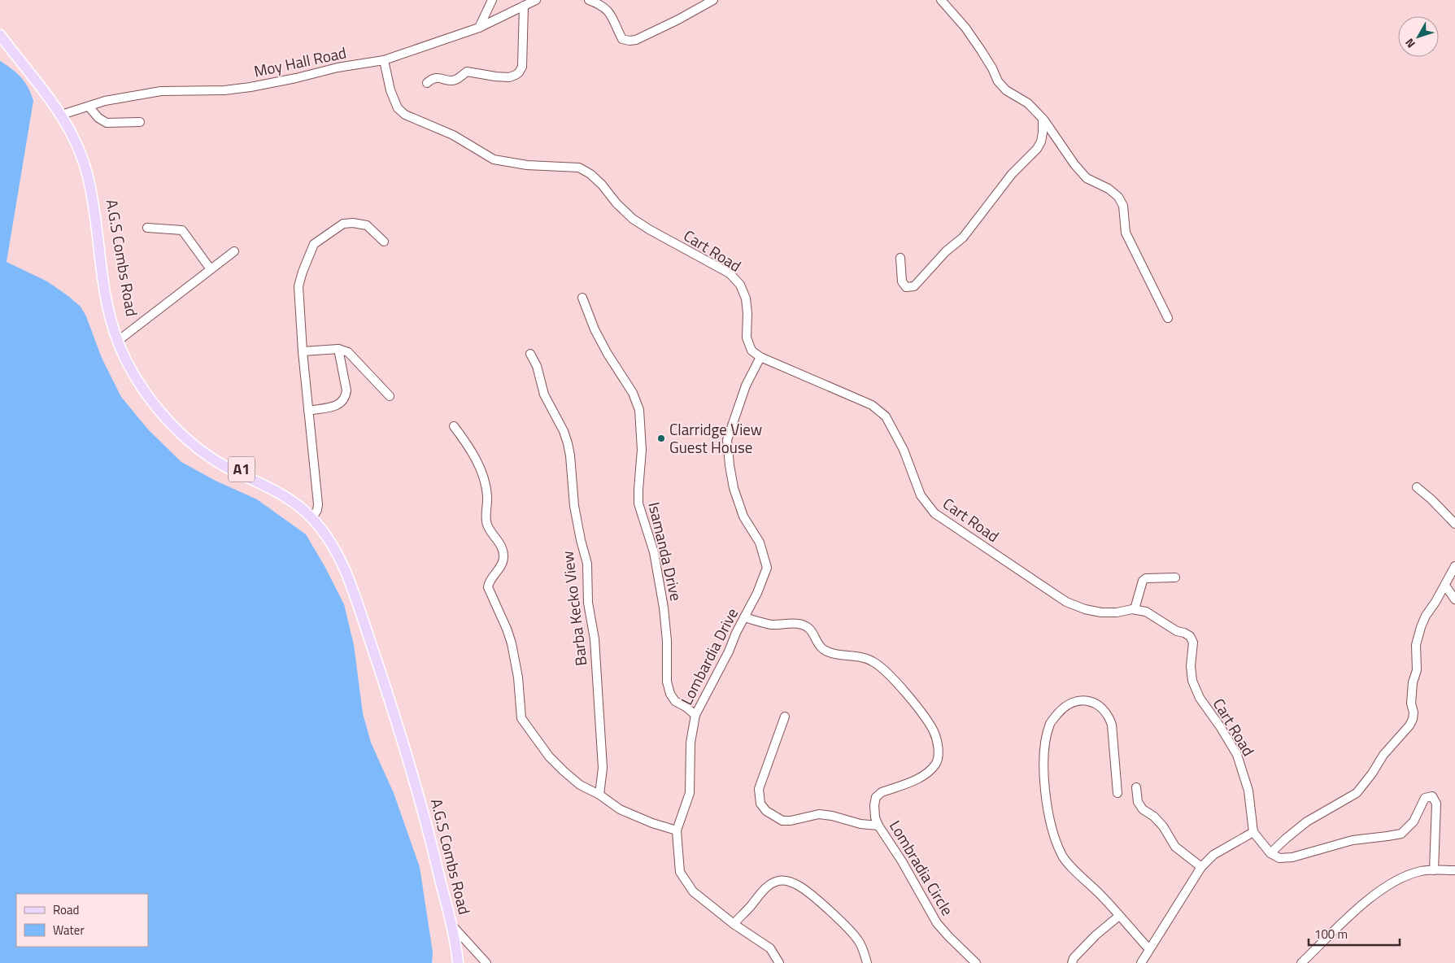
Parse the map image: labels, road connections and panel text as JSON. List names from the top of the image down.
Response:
{
  "streets": {
    "main road": ["A.G.S Combs Road", "A1"],
    "street": [
      "Moy Hall Road",
      "Cart Road",
      "Isamanda Drive",
      "Barba Kecko View",
      "Lombardia Drive",
      "Lombradia Circle"
    ]
  },
  "crossings": [
    ["Moy Hall Road", "Cart Road"],
    ["Moy Hall Road", "A.G.S Combs Road"],
    ["Cart Road", "Lombardia Drive"],
    ["A.G.S Combs Road", "A1"],
    ["Isamanda Drive", "Lombardia Drive"],
    ["Lombardia Drive", "Lombradia Circle"]
  ],
  "places": ["Clarridge View Guest House"],
  "legend": ["Road", "Water"],
  "scale_bar": "100 m",
  "north": "bottom left"
}
